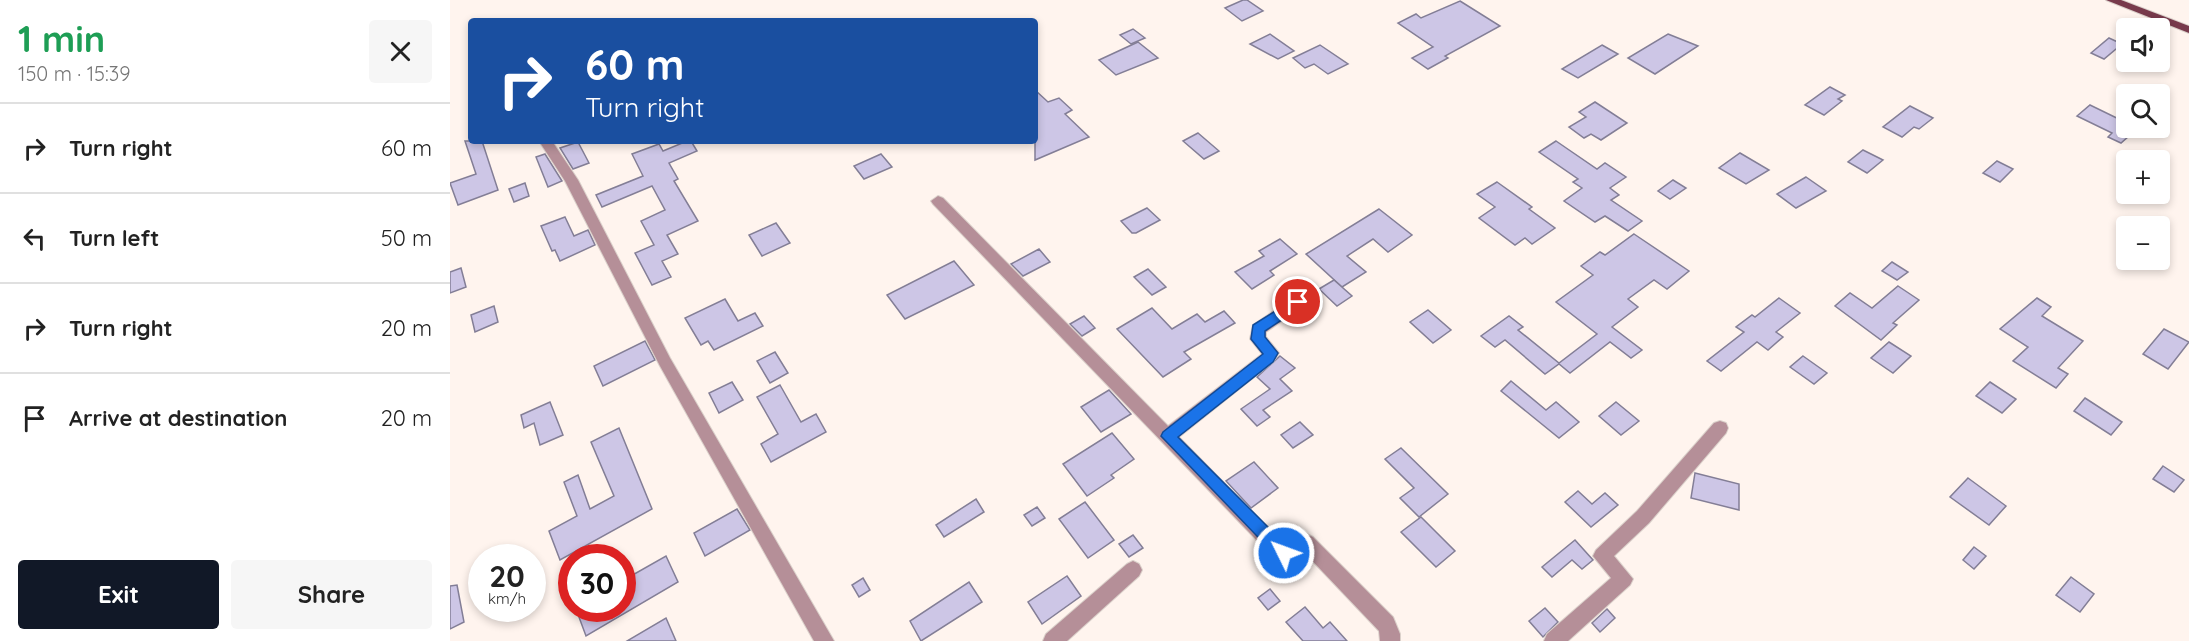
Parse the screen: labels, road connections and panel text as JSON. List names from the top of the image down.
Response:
{
  "page": {
    "heading": ["1 min", "150 m · 15:39"],
    "map_buttons": ["+", "−"],
    "turn": ["60 m", "Turn right"],
    "list": [
      {
        "name": "Turn right",
        "value": "60 m"
      },
      {
        "name": "Turn left",
        "value": "50 m"
      },
      {
        "name": "Turn right",
        "value": "20 m"
      },
      {
        "name": "Arrive at destination",
        "value": "20 m"
      }
    ],
    "speed": "20 km/h",
    "limit": "30",
    "buttons": ["Exit", "Share"]
  }
}
